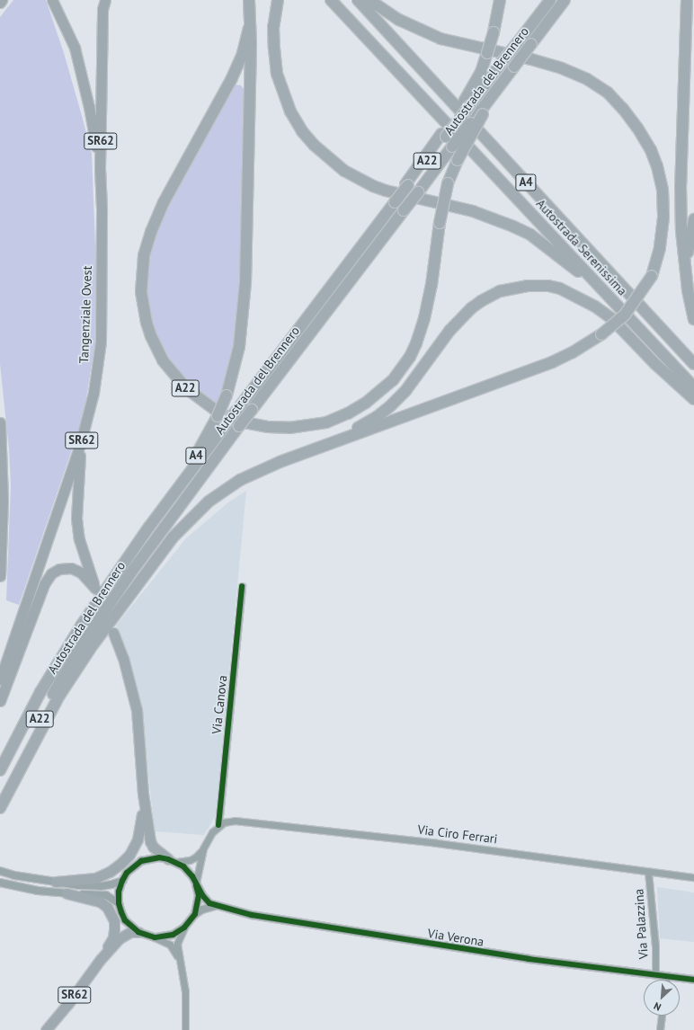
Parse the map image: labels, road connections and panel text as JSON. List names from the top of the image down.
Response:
{
  "streets": {
    "highway": [
      "Autostrada del Brennero",
      "SR62",
      "A22",
      "A4",
      "Autostrada Serenissima",
      "Tangenziale Ovest"
    ],
    "street": [
      "Via Canova",
      "Via Ciro Ferrari",
      "Via Palazzina",
      "Via Verona"
    ]
  },
  "crossings": [
    ["Autostrada del Brennero", "A22"],
    ["Autostrada del Brennero", "A4"],
    ["SR62", "Tangenziale Ovest"],
    ["A22", "A4"],
    ["Via Canova", "Via Ciro Ferrari"],
    ["Via Ciro Ferrari", "Via Palazzina"],
    ["Via Palazzina", "Via Verona"]
  ],
  "north": "bottom left"
}
